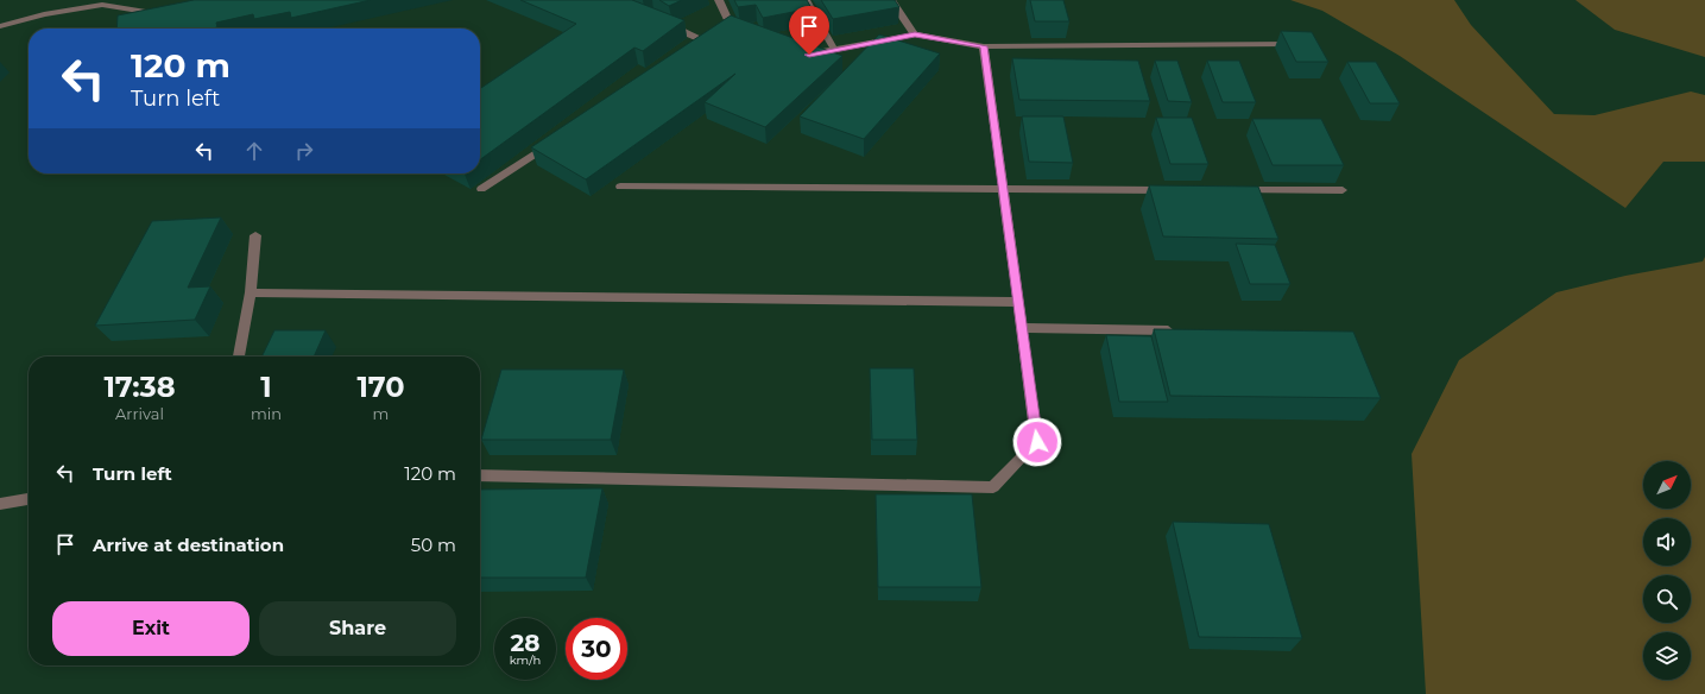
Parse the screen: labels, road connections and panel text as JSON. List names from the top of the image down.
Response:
{
  "north": "top right",
  "page": {
    "turn": ["120 m", "Turn left"],
    "eta": [
      "17:38",
      "Arrival",
      "1",
      "min",
      "170",
      "m"
    ],
    "list": [
      {
        "name": "Turn left",
        "value": "120 m"
      },
      {
        "name": "Arrive at destination",
        "value": "50 m"
      }
    ],
    "buttons": ["Exit", "Share"],
    "speed": "28 km/h",
    "limit": "30"
  }
}
